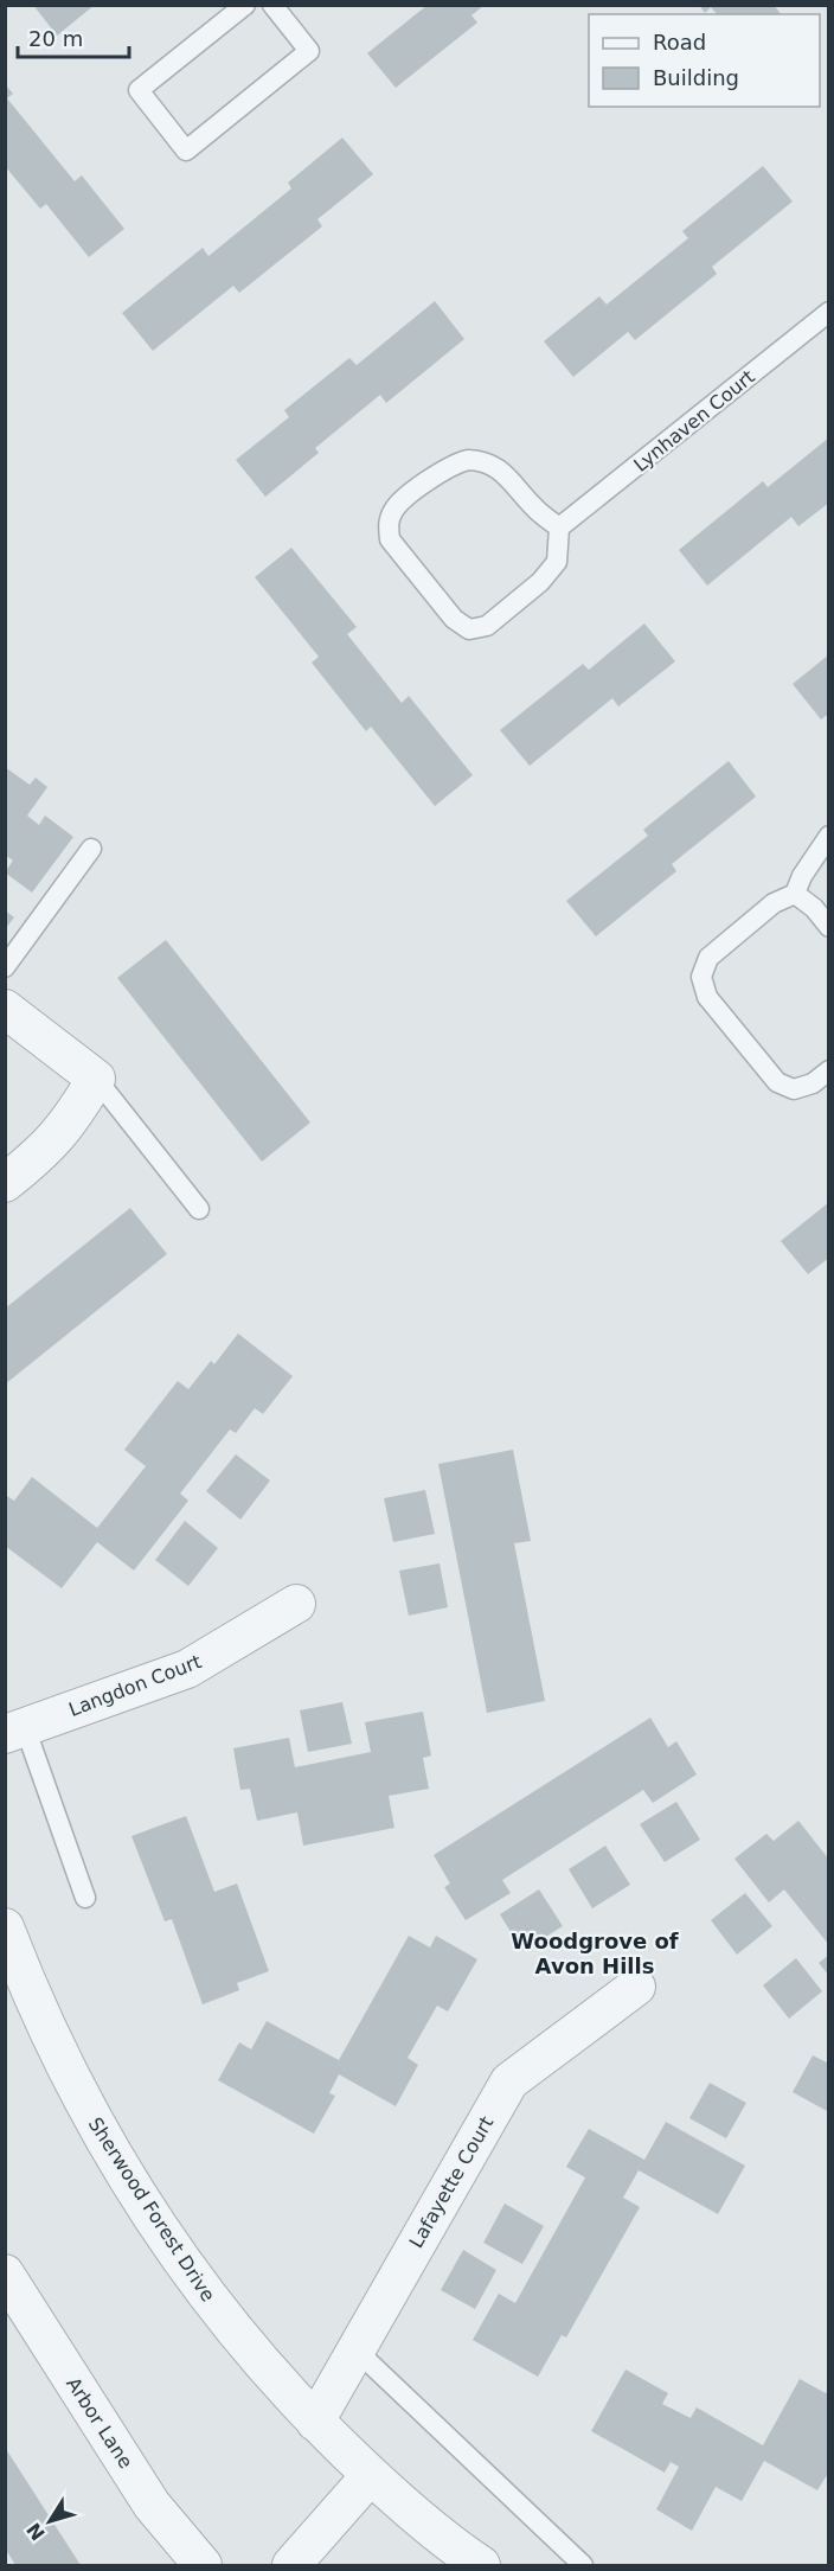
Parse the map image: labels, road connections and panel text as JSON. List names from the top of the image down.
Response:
{
  "streets": {
    "street": [
      "Langdon Court",
      "Lafayette Court",
      "Sherwood Forest Drive",
      "Arbor Lane"
    ],
    "lane": ["Lynhaven Court"]
  },
  "crossings": [
    ["Lafayette Court", "Sherwood Forest Drive"]
  ],
  "districts": ["Woodgrove of Avon Hills"],
  "legend": ["Road", "Building"],
  "scale_bar": "20 m",
  "north": "bottom left"
}
